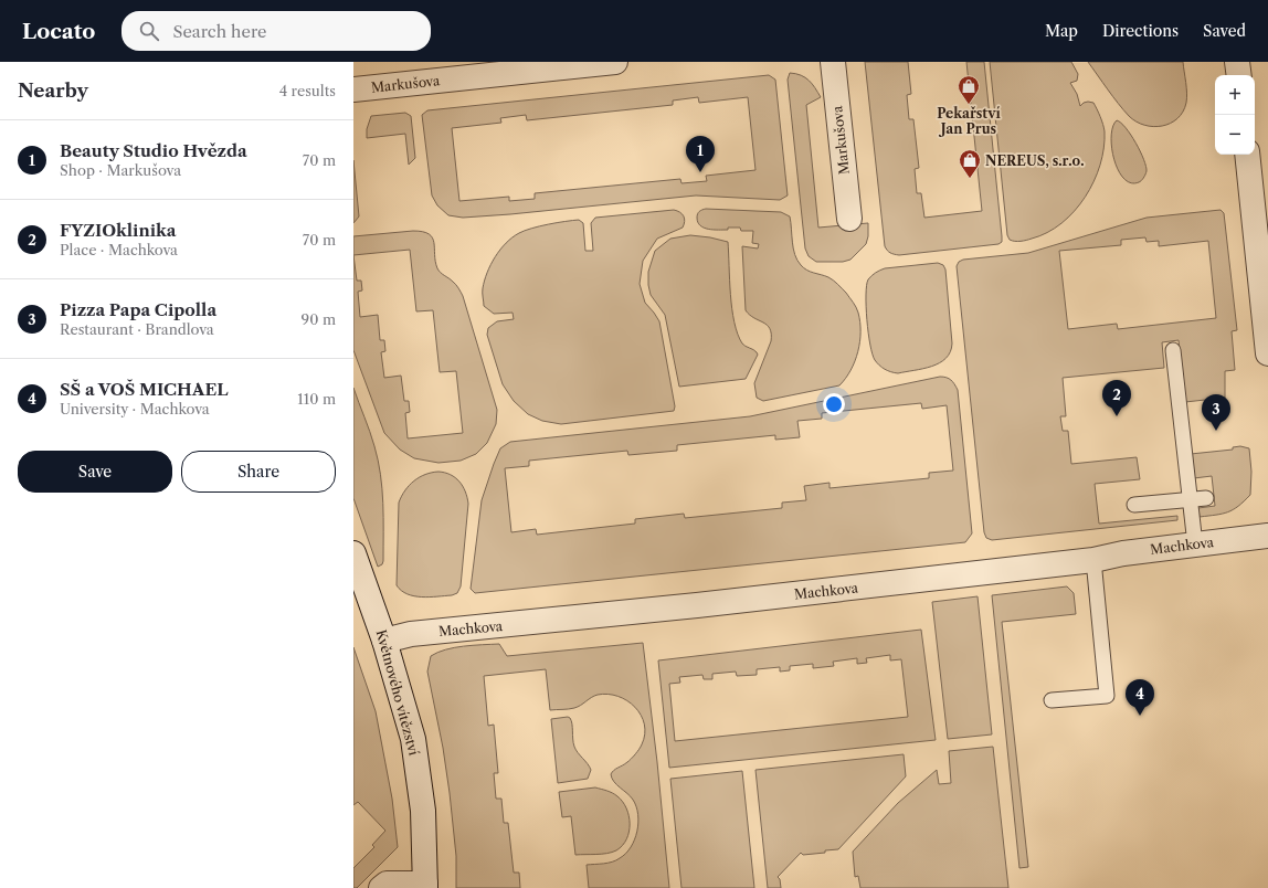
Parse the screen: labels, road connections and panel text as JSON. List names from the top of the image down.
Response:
{
  "streets": {
    "street": ["Markušova", "Machkova", "Květnového vítězství"]
  },
  "crossings": [
    ["Machkova", "Květnového vítězství"]
  ],
  "places": {
    "shop": ["Pekařství Jan Prus", "NEREUS, s.r.o."]
  },
  "page": {
    "header": "Locato",
    "search": "Search here",
    "nav": ["Map", "Directions", "Saved"],
    "heading": ["Nearby", "4 results"],
    "map_buttons": ["+", "−"],
    "list": [
      {
        "mark": "1",
        "name": "Beauty Studio Hvězda",
        "note": "Shop · Markušova",
        "value": "70 m"
      },
      {
        "mark": "2",
        "name": "FYZIOklinika",
        "note": "Place · Machkova",
        "value": "70 m"
      },
      {
        "mark": "3",
        "name": "Pizza Papa Cipolla",
        "note": "Restaurant · Brandlova",
        "value": "90 m"
      },
      {
        "mark": "4",
        "name": "SŠ a VOŠ MICHAEL",
        "note": "University · Machkova",
        "value": "110 m"
      }
    ],
    "pins": [
      "1",
      "2",
      "3",
      "4"
    ],
    "buttons": ["Save", "Share"]
  }
}
